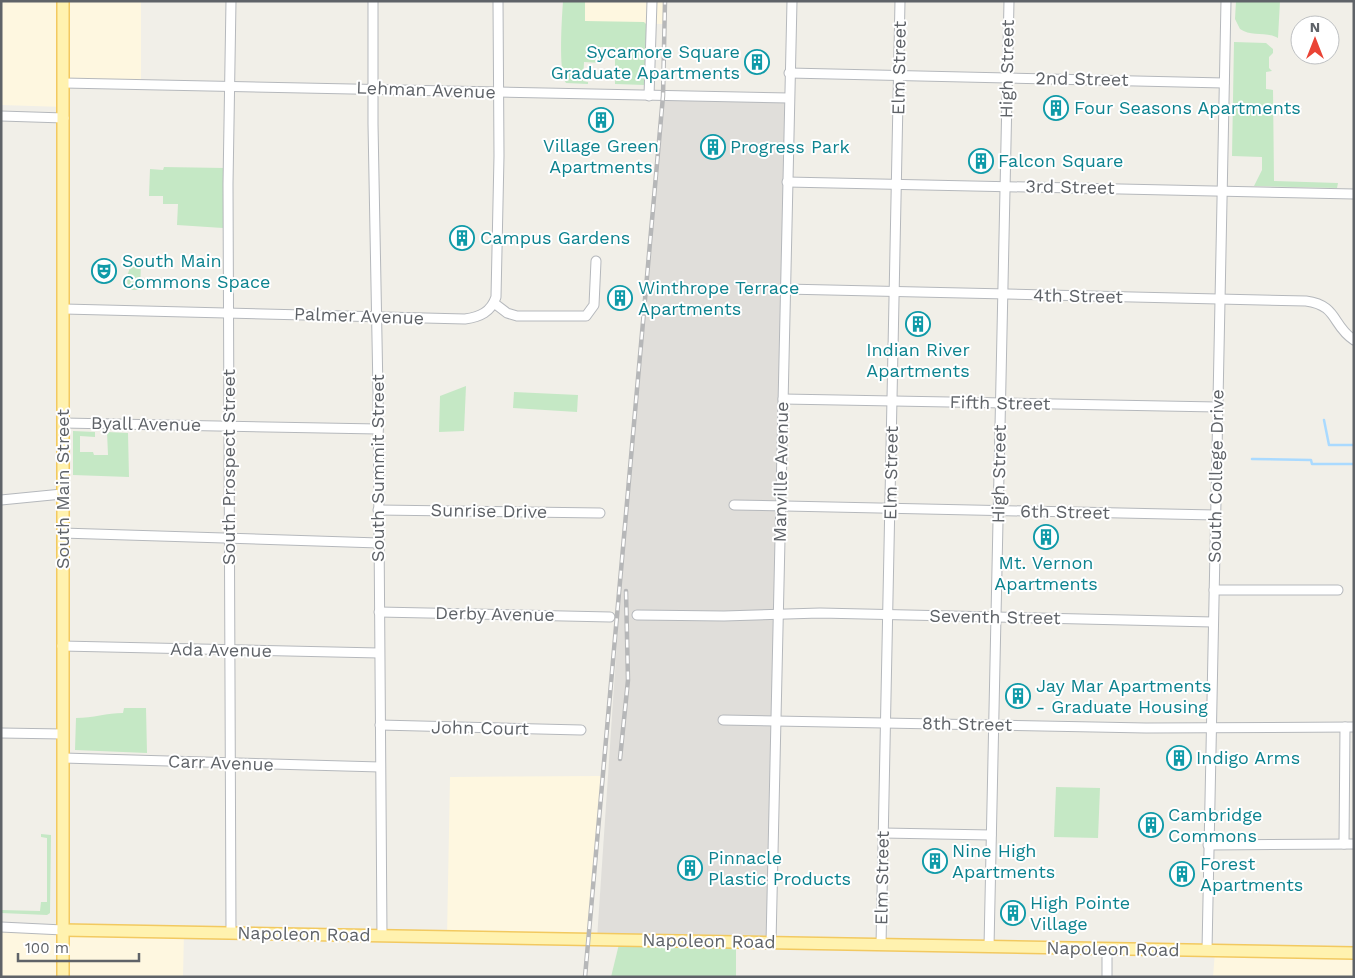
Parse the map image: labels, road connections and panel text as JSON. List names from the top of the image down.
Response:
{
  "streets": {
    "main road": ["South Main Street", "Napoleon Road"],
    "street": [
      "Elm Street",
      "High Street",
      "2nd Street",
      "Lehman Avenue",
      "3rd Street",
      "4th Street",
      "Palmer Avenue",
      "Fifth Street",
      "Byall Avenue",
      "South Prospect Street",
      "South Summit Street",
      "Manville Avenue",
      "South College Drive",
      "Sunrise Drive",
      "6th Street",
      "Derby Avenue",
      "Seventh Street",
      "Ada Avenue",
      "8th Street",
      "John Court",
      "Carr Avenue"
    ]
  },
  "crossings": [
    ["Elm Street", "2nd Street"],
    ["Elm Street", "3rd Street"],
    ["Elm Street", "4th Street"],
    ["Elm Street", "Fifth Street"],
    ["Elm Street", "6th Street"],
    ["Elm Street", "Seventh Street"],
    ["Elm Street", "8th Street"],
    ["Elm Street", "Napoleon Road"],
    ["High Street", "2nd Street"],
    ["High Street", "3rd Street"],
    ["High Street", "4th Street"],
    ["High Street", "Fifth Street"],
    ["High Street", "6th Street"],
    ["High Street", "Seventh Street"],
    ["High Street", "8th Street"],
    ["High Street", "Napoleon Road"],
    ["2nd Street", "Manville Avenue"],
    ["2nd Street", "South College Drive"],
    ["Lehman Avenue", "South Prospect Street"],
    ["Lehman Avenue", "South Summit Street"],
    ["Lehman Avenue", "Manville Avenue"],
    ["Lehman Avenue", "South Main Street"],
    ["3rd Street", "Manville Avenue"],
    ["3rd Street", "South College Drive"],
    ["4th Street", "Manville Avenue"],
    ["4th Street", "South College Drive"],
    ["Palmer Avenue", "South Prospect Street"],
    ["Palmer Avenue", "South Summit Street"],
    ["Palmer Avenue", "South Main Street"],
    ["Fifth Street", "Manville Avenue"],
    ["Fifth Street", "South College Drive"],
    ["Byall Avenue", "South Prospect Street"],
    ["Byall Avenue", "South Summit Street"],
    ["Byall Avenue", "South Main Street"],
    ["South Prospect Street", "Ada Avenue"],
    ["South Prospect Street", "Carr Avenue"],
    ["South Prospect Street", "Napoleon Road"],
    ["South Summit Street", "Sunrise Drive"],
    ["South Summit Street", "Derby Avenue"],
    ["South Summit Street", "Ada Avenue"],
    ["South Summit Street", "John Court"],
    ["South Summit Street", "Carr Avenue"],
    ["South Summit Street", "Napoleon Road"],
    ["Manville Avenue", "6th Street"],
    ["Manville Avenue", "Seventh Street"],
    ["Manville Avenue", "8th Street"],
    ["Manville Avenue", "Napoleon Road"],
    ["South College Drive", "6th Street"],
    ["South College Drive", "Seventh Street"],
    ["South College Drive", "8th Street"],
    ["South College Drive", "Napoleon Road"],
    ["South Main Street", "Ada Avenue"],
    ["South Main Street", "Carr Avenue"],
    ["South Main Street", "Napoleon Road"]
  ],
  "places": {
    "building": [
      "Sycamore Square Graduate Apartments",
      "Four Seasons Apartments",
      "Village Green Apartments",
      "Progress Park",
      "Falcon Square",
      "Campus Gardens",
      "Winthrope Terrace Apartments",
      "Indian River Apartments",
      "Mt. Vernon Apartments",
      "Jay Mar Apartments - Graduate Housing",
      "Indigo Arms",
      "Cambridge Commons",
      "Nine High Apartments",
      "Pinnacle Plastic Products",
      "Forest Apartments",
      "High Pointe Village"
    ],
    "theatre": ["South Main Commons Space"]
  },
  "scale_bar": "100 m",
  "north": "top"
}
